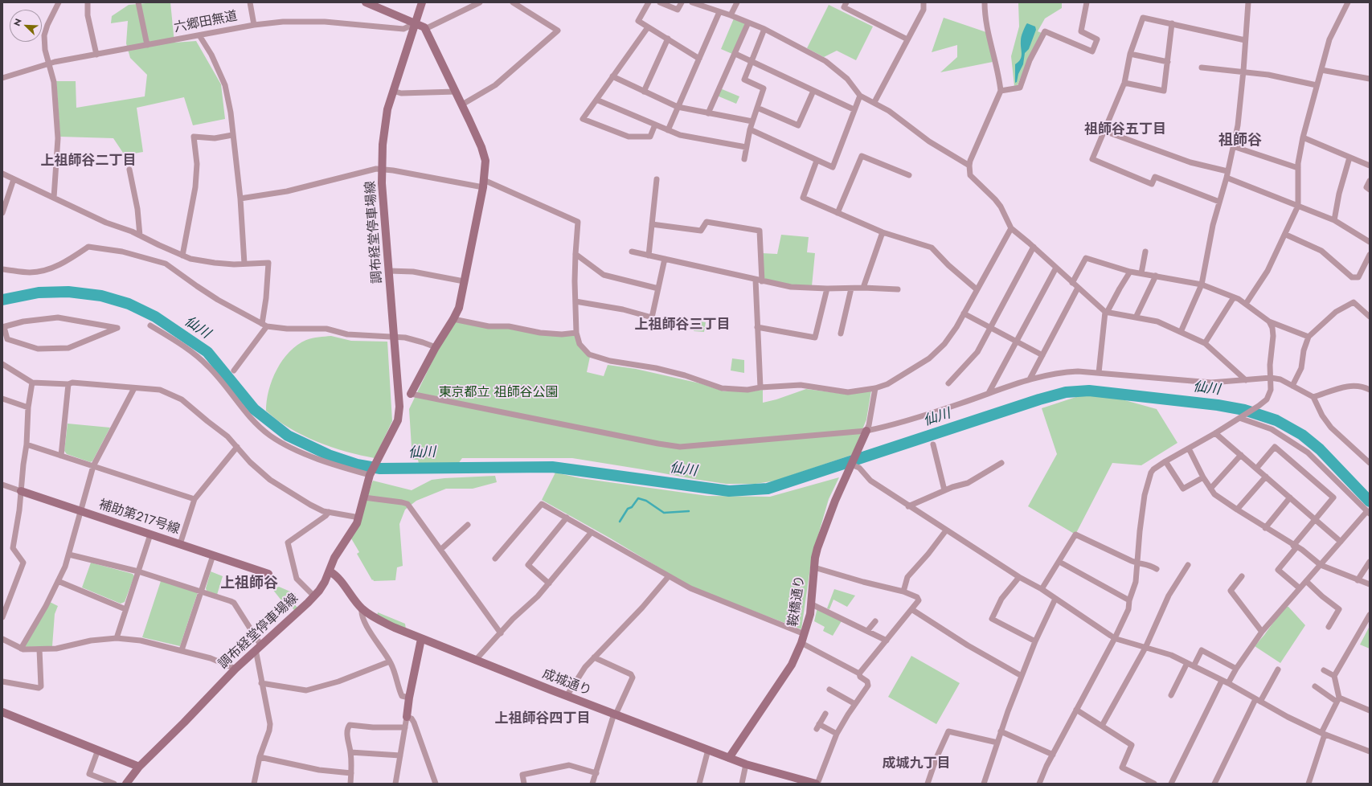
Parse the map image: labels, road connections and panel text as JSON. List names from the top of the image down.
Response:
{
  "streets": {
    "street": [
      "六郷田無道",
      "調布経堂停車場線",
      "補助第217号線",
      "鞍橋通り",
      "成城通り"
    ]
  },
  "crossings": [
    ["六郷田無道", "調布経堂停車場線"],
    ["調布経堂停車場線", "成城通り"],
    ["鞍橋通り", "成城通り"]
  ],
  "districts": [
    "祖師谷五丁目",
    "祖師谷",
    "上祖師谷二丁目",
    "上祖師谷三丁目",
    "上祖師谷",
    "上祖師谷四丁目",
    "成城九丁目"
  ],
  "water": ["仙川"],
  "parks": ["東京都立 祖師谷公園"],
  "north": "top left"
}
